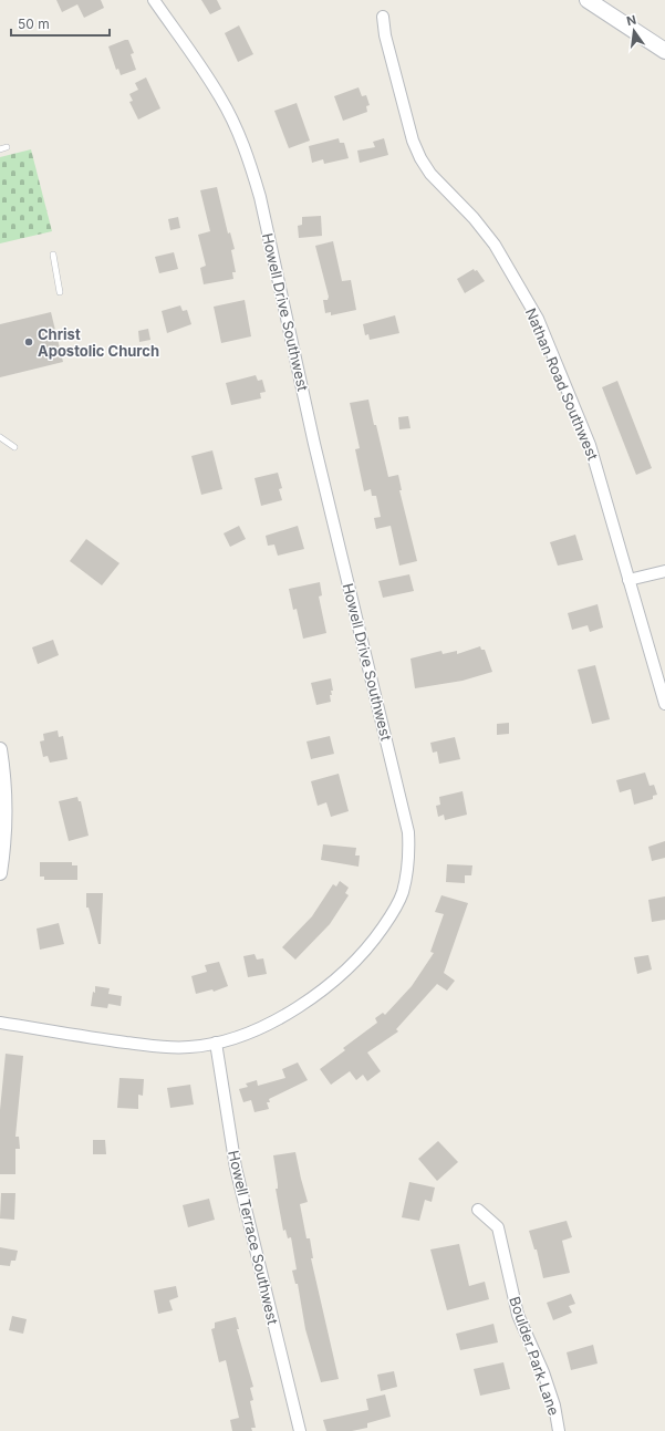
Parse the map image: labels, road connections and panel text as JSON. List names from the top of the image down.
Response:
{
  "streets": {
    "street": [
      "Howell Drive Southwest",
      "Nathan Road Southwest",
      "Howell Terrace Southwest",
      "Boulder Park Lane"
    ]
  },
  "crossings": [
    ["Howell Drive Southwest", "Howell Terrace Southwest"]
  ],
  "places": ["Christ Apostolic Church"],
  "scale_bar": "50 m",
  "north": "top"
}
